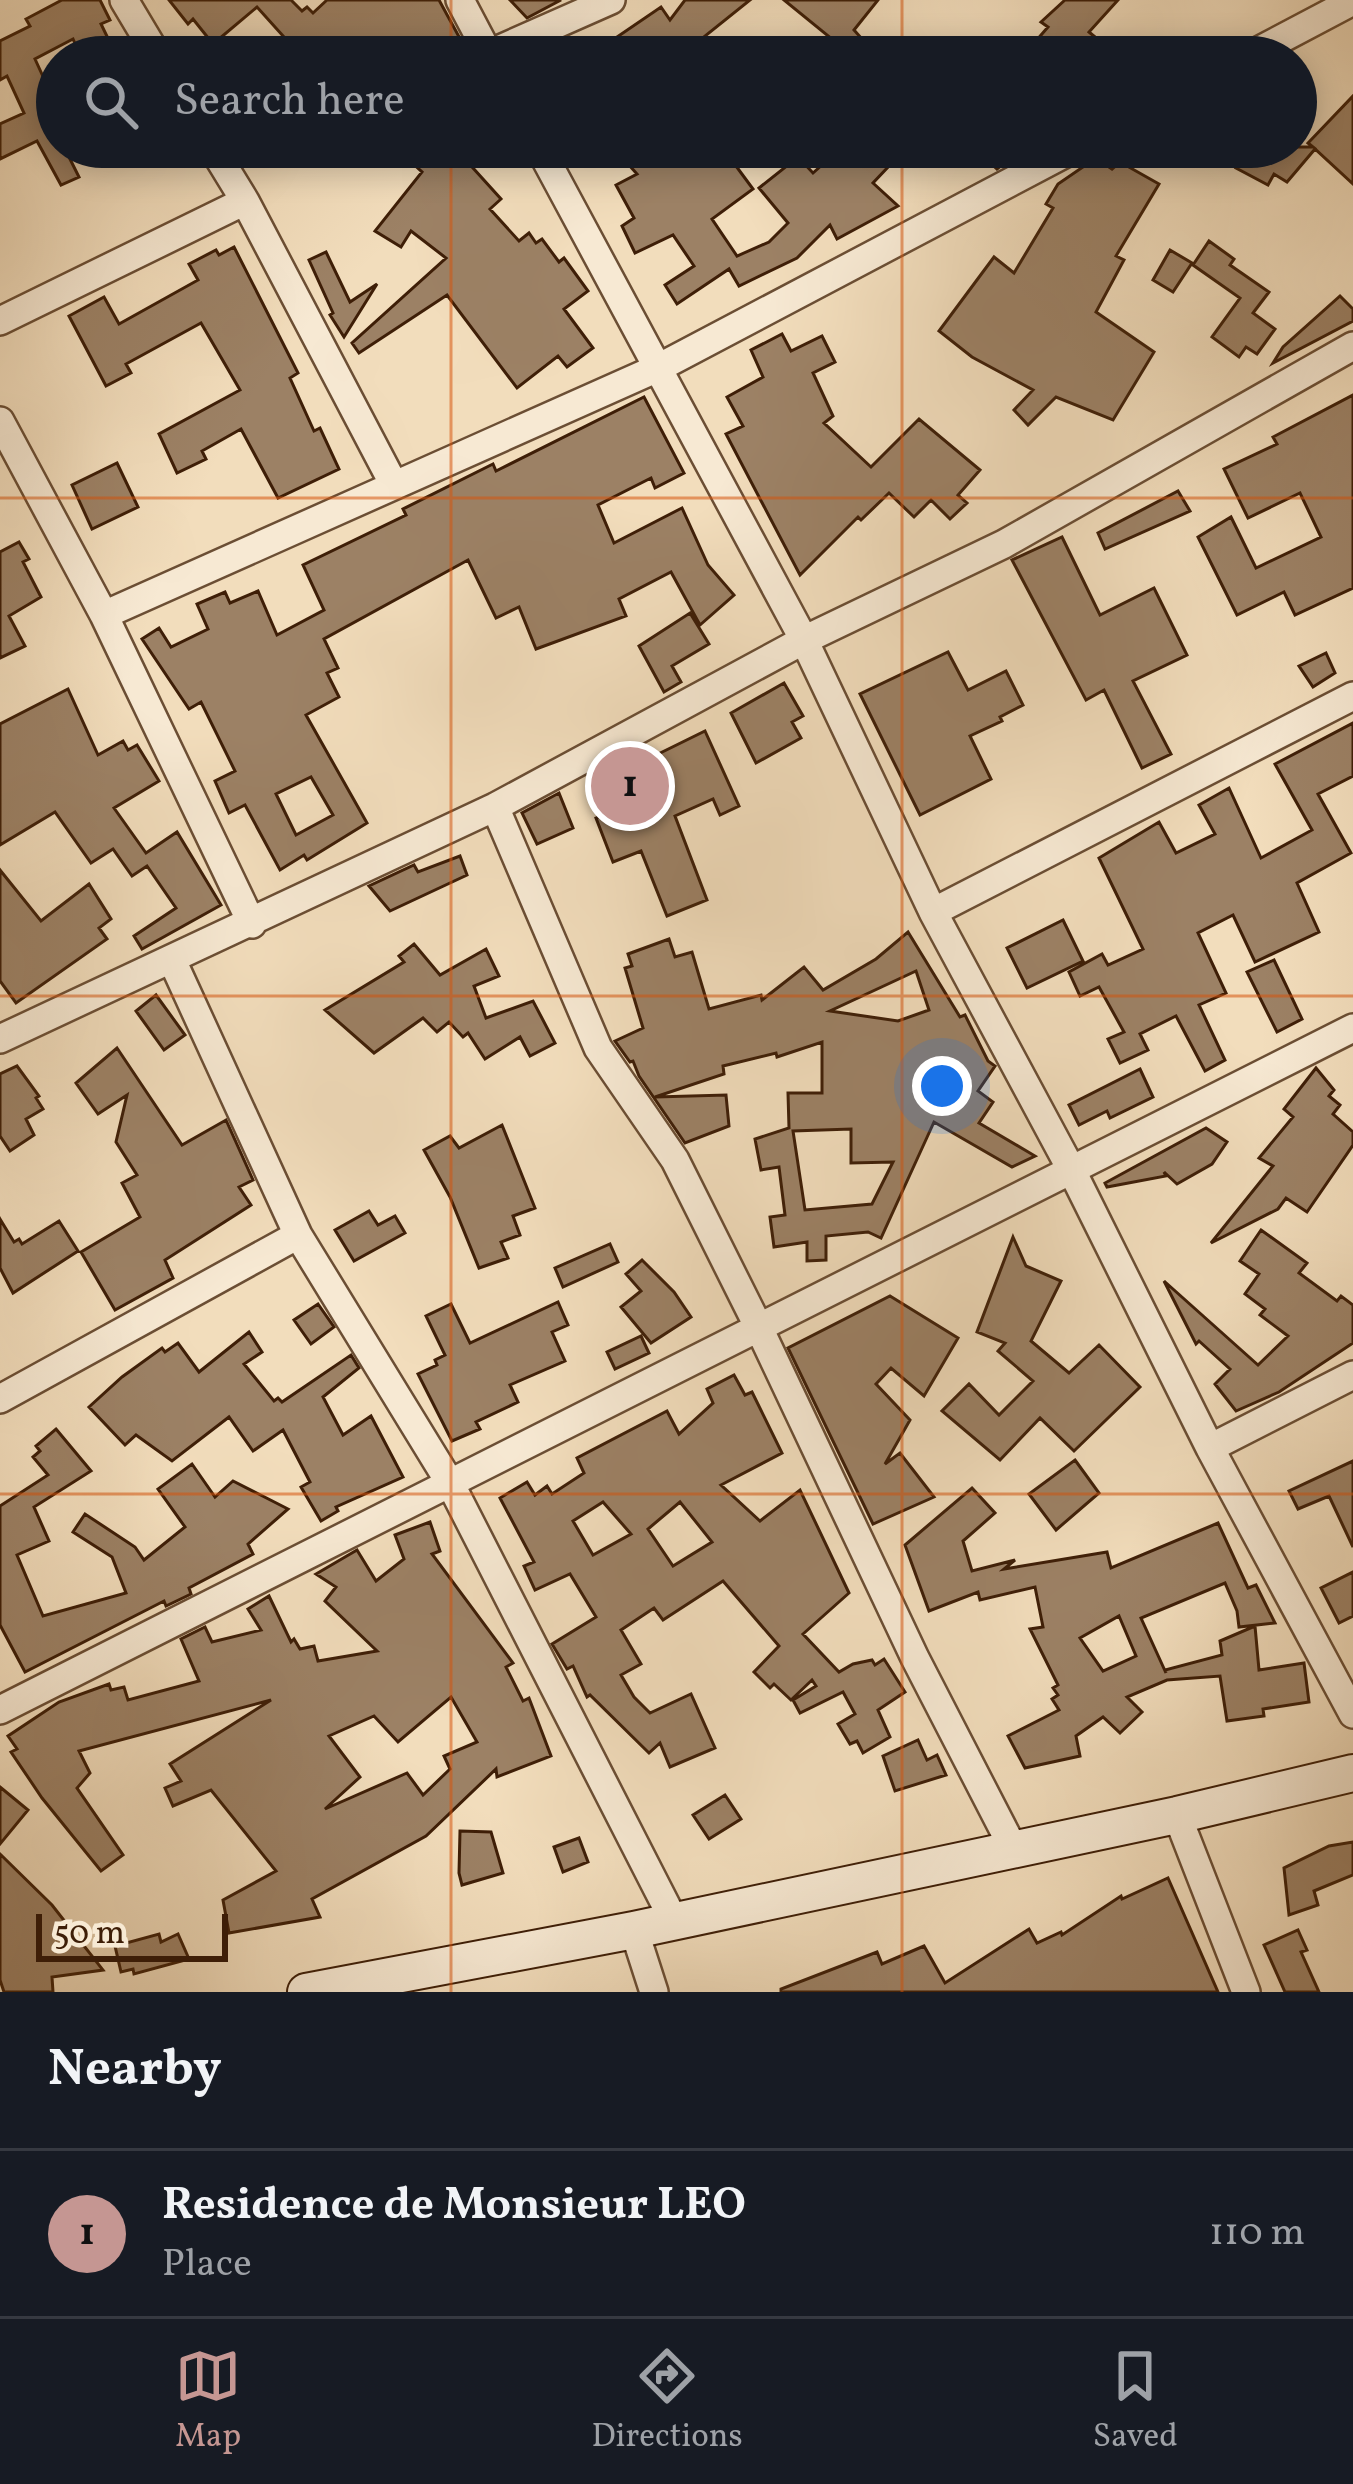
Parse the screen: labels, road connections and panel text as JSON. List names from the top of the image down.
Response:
{
  "scale_bar": "50 m",
  "page": {
    "search": "Search here",
    "pins": "1",
    "scale": "50 m",
    "heading": "Nearby",
    "list": [
      {
        "mark": "1",
        "name": "Residence de Monsieur LEO",
        "note": "Place",
        "value": "110 m"
      }
    ],
    "nav": ["Map", "Directions", "Saved"]
  }
}
